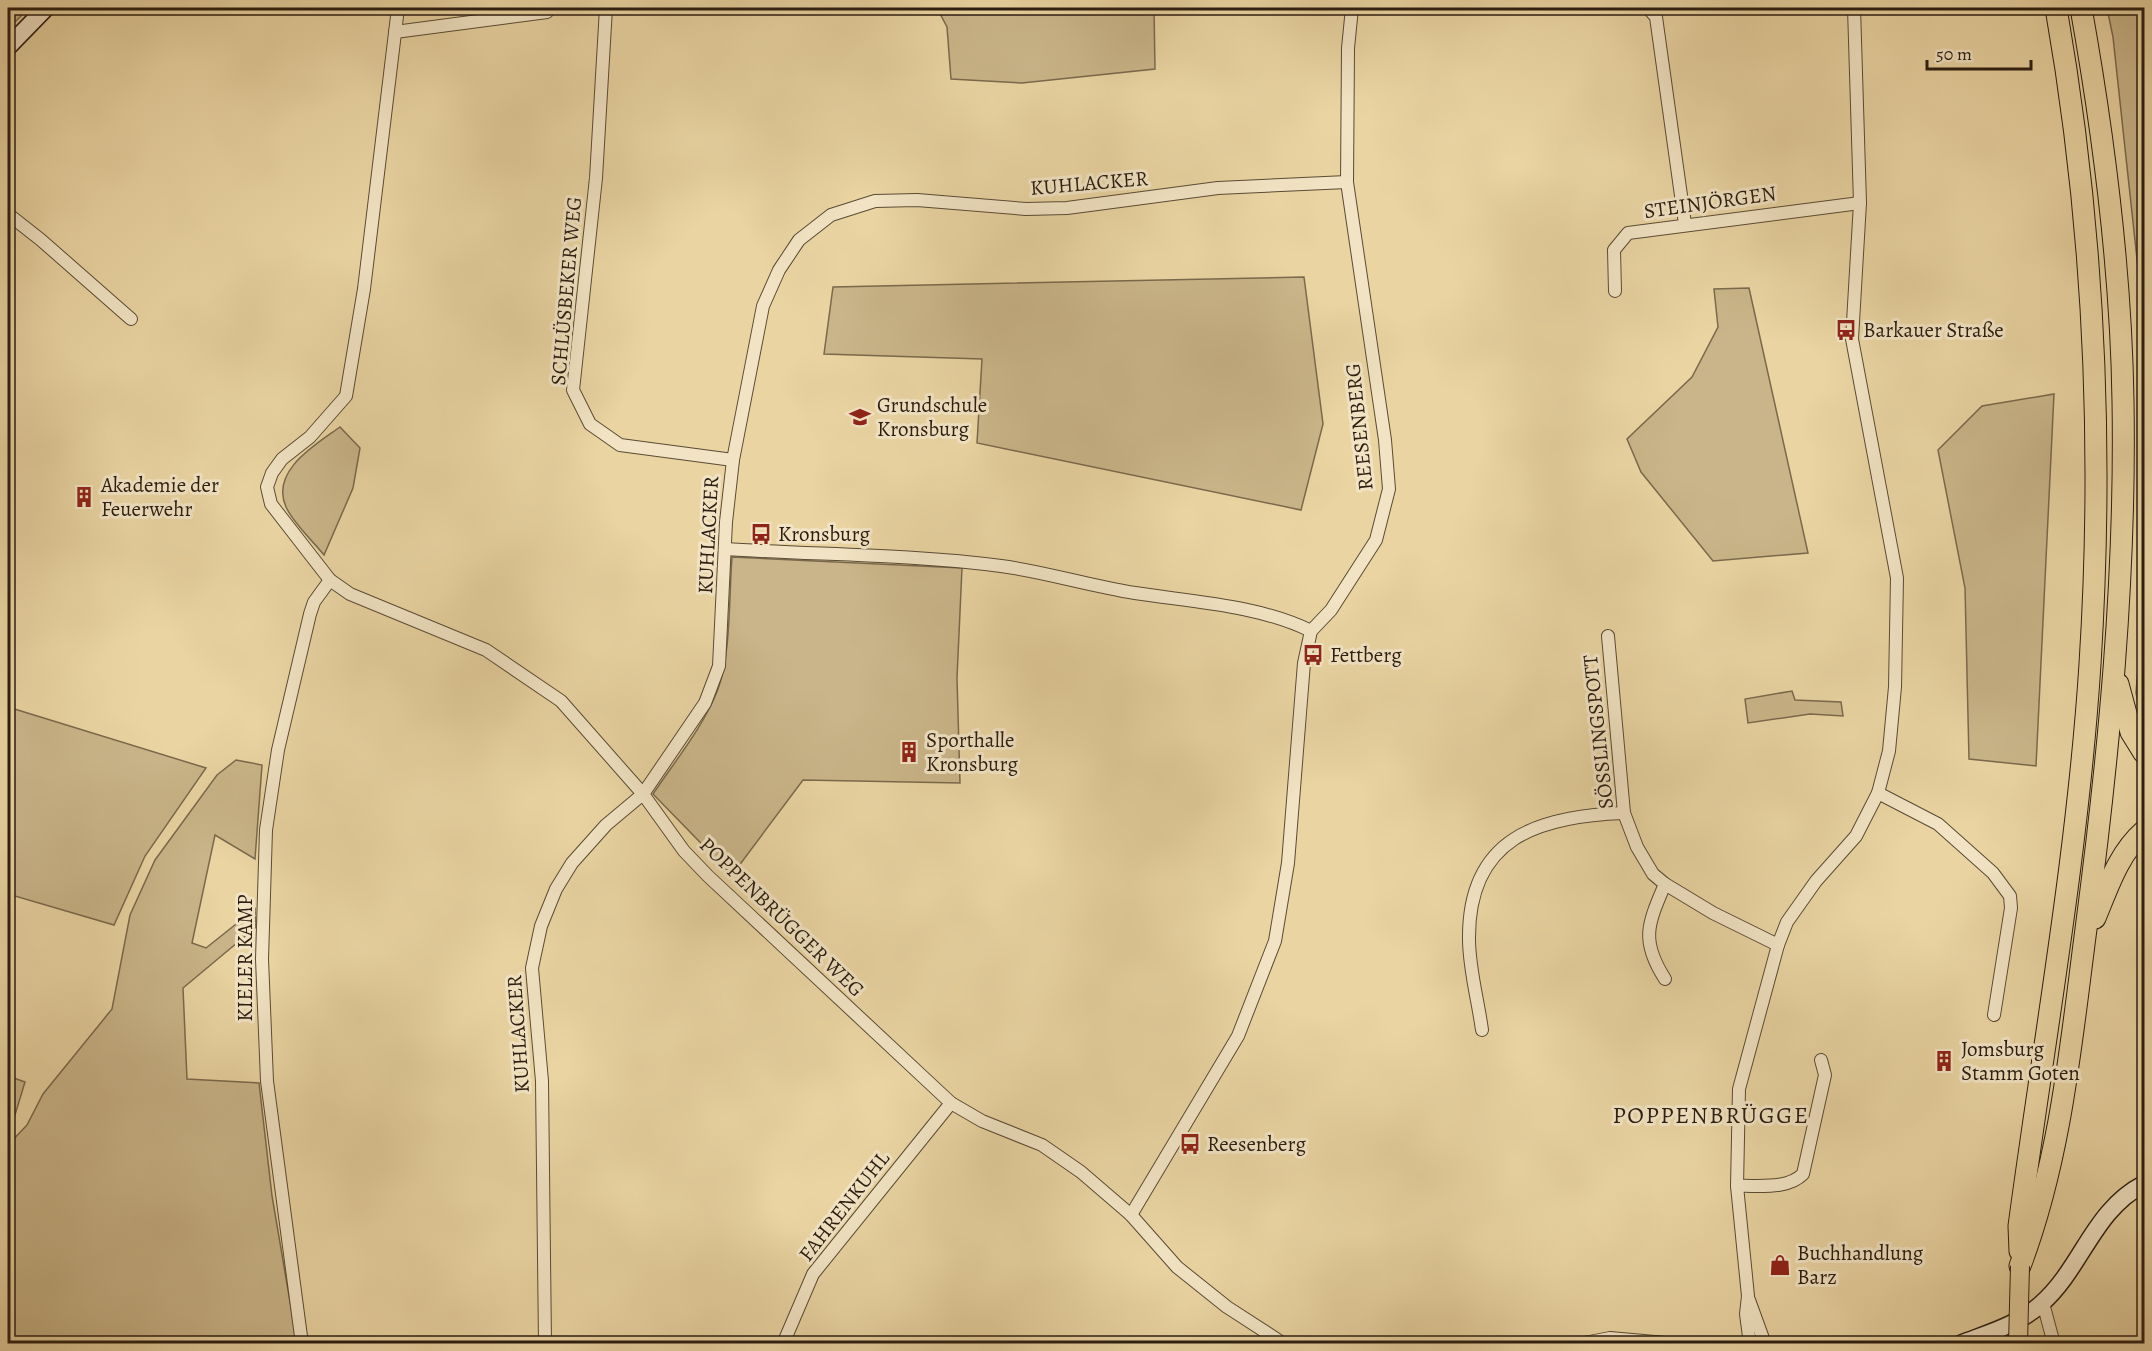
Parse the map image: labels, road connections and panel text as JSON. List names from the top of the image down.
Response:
{
  "streets": {
    "street": [
      "KUHLACKER",
      "STEINJÖRGEN",
      "SCHLÜSBEKER WEG",
      "REESENBERG",
      "SÖSSLINGSPOTT",
      "POPPENBRÜGGER WEG",
      "KIELER KAMP",
      "FAHRENKUHL"
    ]
  },
  "crossings": [
    ["KUHLACKER", "SCHLÜSBEKER WEG"],
    ["KUHLACKER", "REESENBERG"],
    ["KUHLACKER", "POPPENBRÜGGER WEG"],
    ["POPPENBRÜGGER WEG", "KIELER KAMP"],
    ["POPPENBRÜGGER WEG", "FAHRENKUHL"]
  ],
  "districts": ["POPPENBRÜGGE"],
  "places": {
    "bus stop": [
      "Barkauer Straße",
      "Kronsburg",
      "Fettberg",
      "Reesenberg"
    ],
    "school or university": ["Grundschule Kronsburg"],
    "building": ["Akademie der Feuerwehr", "Sporthalle Kronsburg", "Jomsburg Stamm Goten"],
    "shop": ["Buchhandlung Barz"]
  },
  "scale_bar": "50 m"
}
